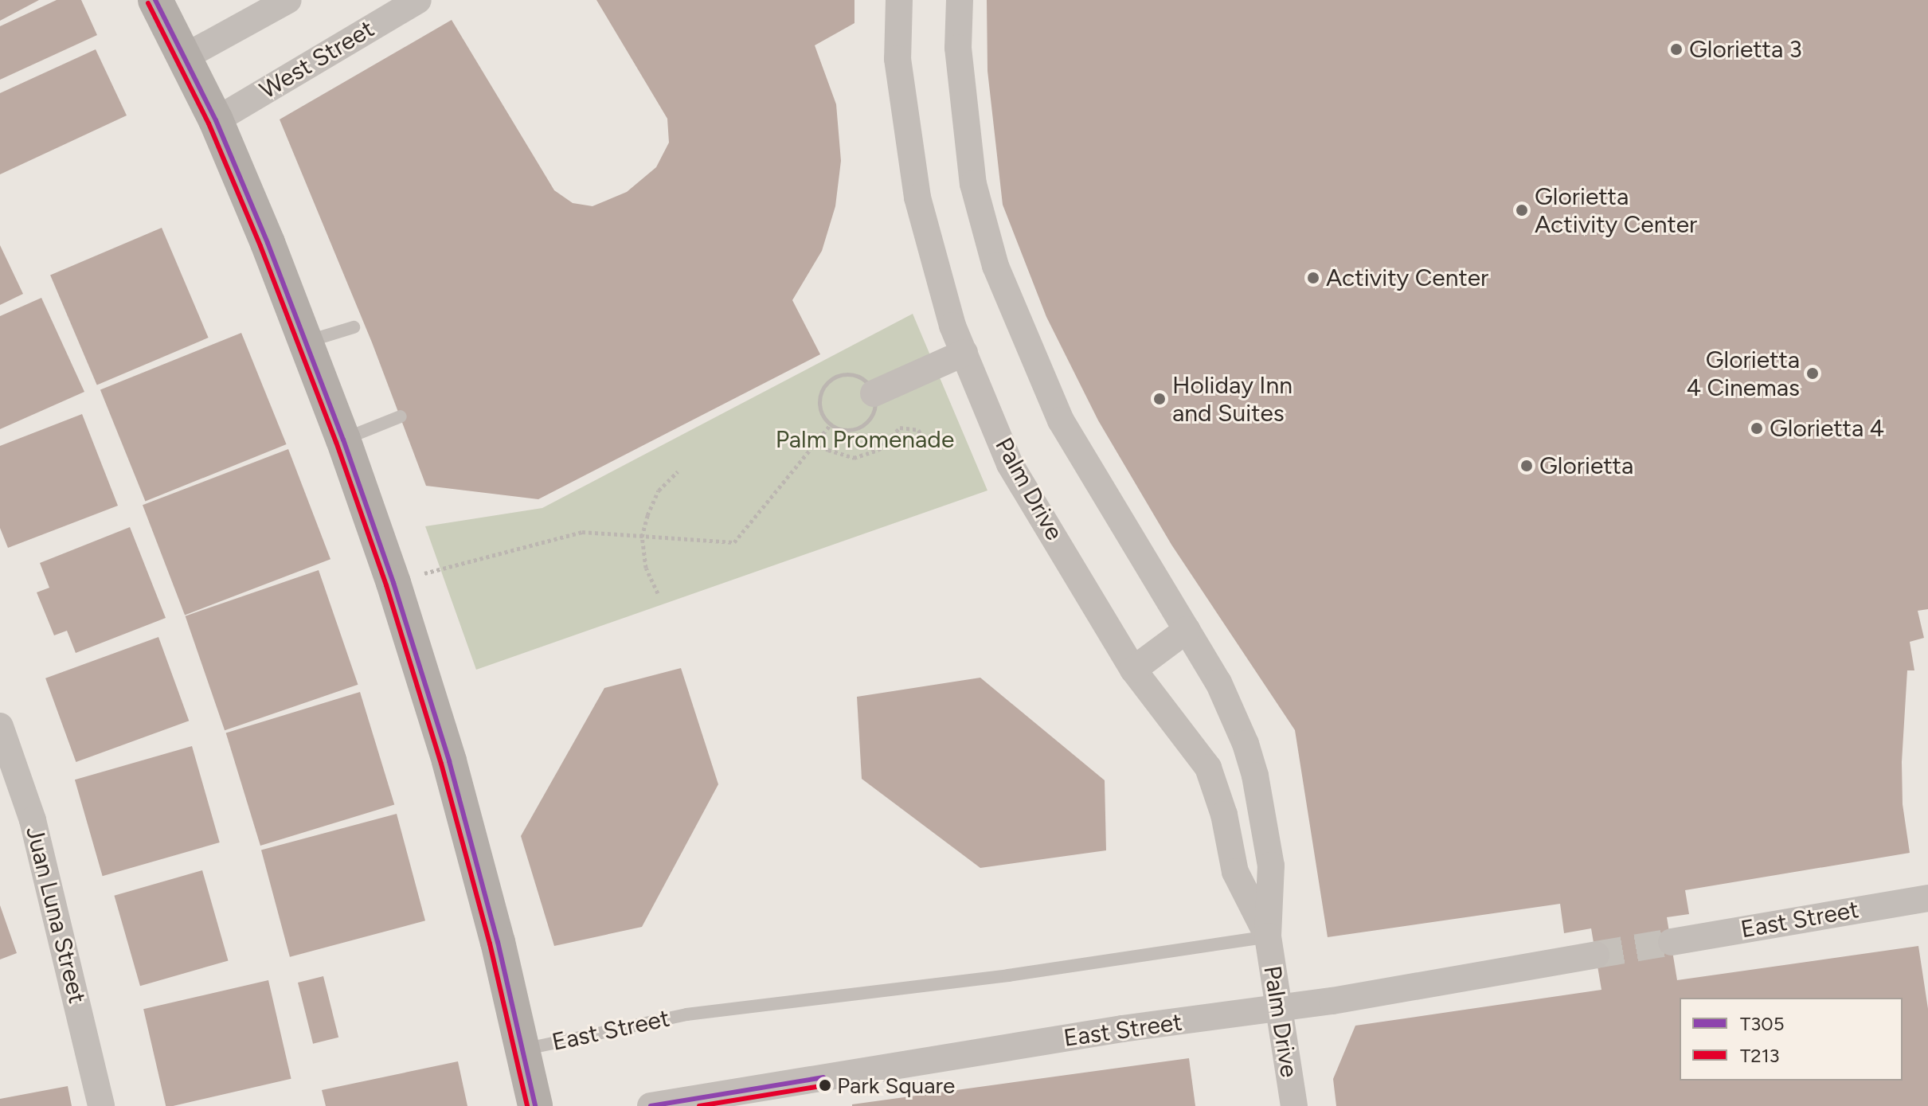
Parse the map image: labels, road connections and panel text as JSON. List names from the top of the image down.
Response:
{
  "streets": {
    "street": [
      "West Street",
      "Palm Drive",
      "Juan Luna Street",
      "East Street"
    ]
  },
  "crossings": [
    ["Palm Drive", "East Street"]
  ],
  "parks": ["Palm Promenade"],
  "places": [
    "Glorietta 3",
    "Glorietta Activity Center",
    "Activity Center",
    "Glorietta 4 Cinemas",
    "Holiday Inn and Suites",
    "Glorietta 4",
    "Glorietta",
    "Park Square"
  ],
  "lines": ["transit line T305", "transit line T213"],
  "legend": ["T305", "T213"]
}
